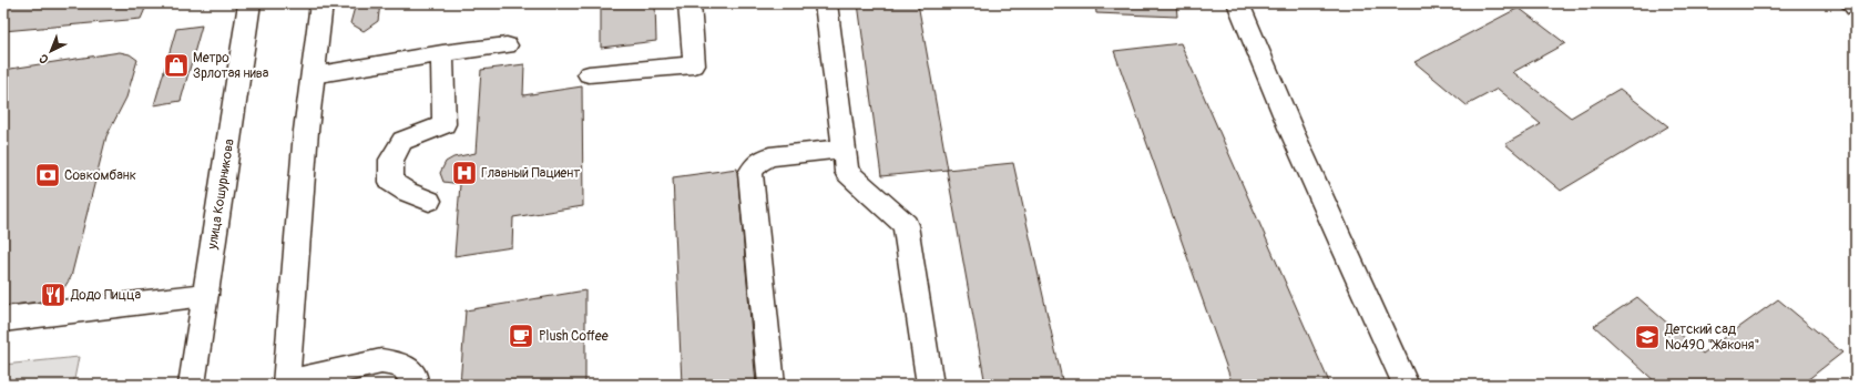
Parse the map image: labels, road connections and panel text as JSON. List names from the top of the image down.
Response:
{
  "streets": {
    "main road": ["улица Кошурникова"]
  },
  "places": {
    "shop": ["Метро Зрлотая нива"],
    "hospital": ["Главный Пациент"],
    "bank": ["Совкомбанк"],
    "restaurant": ["Додо Пицца"],
    "cafe": ["Plush Coffee"],
    "school or university": ["Детский сад №490 \"Жаконя\""]
  },
  "north": "bottom left"
}
